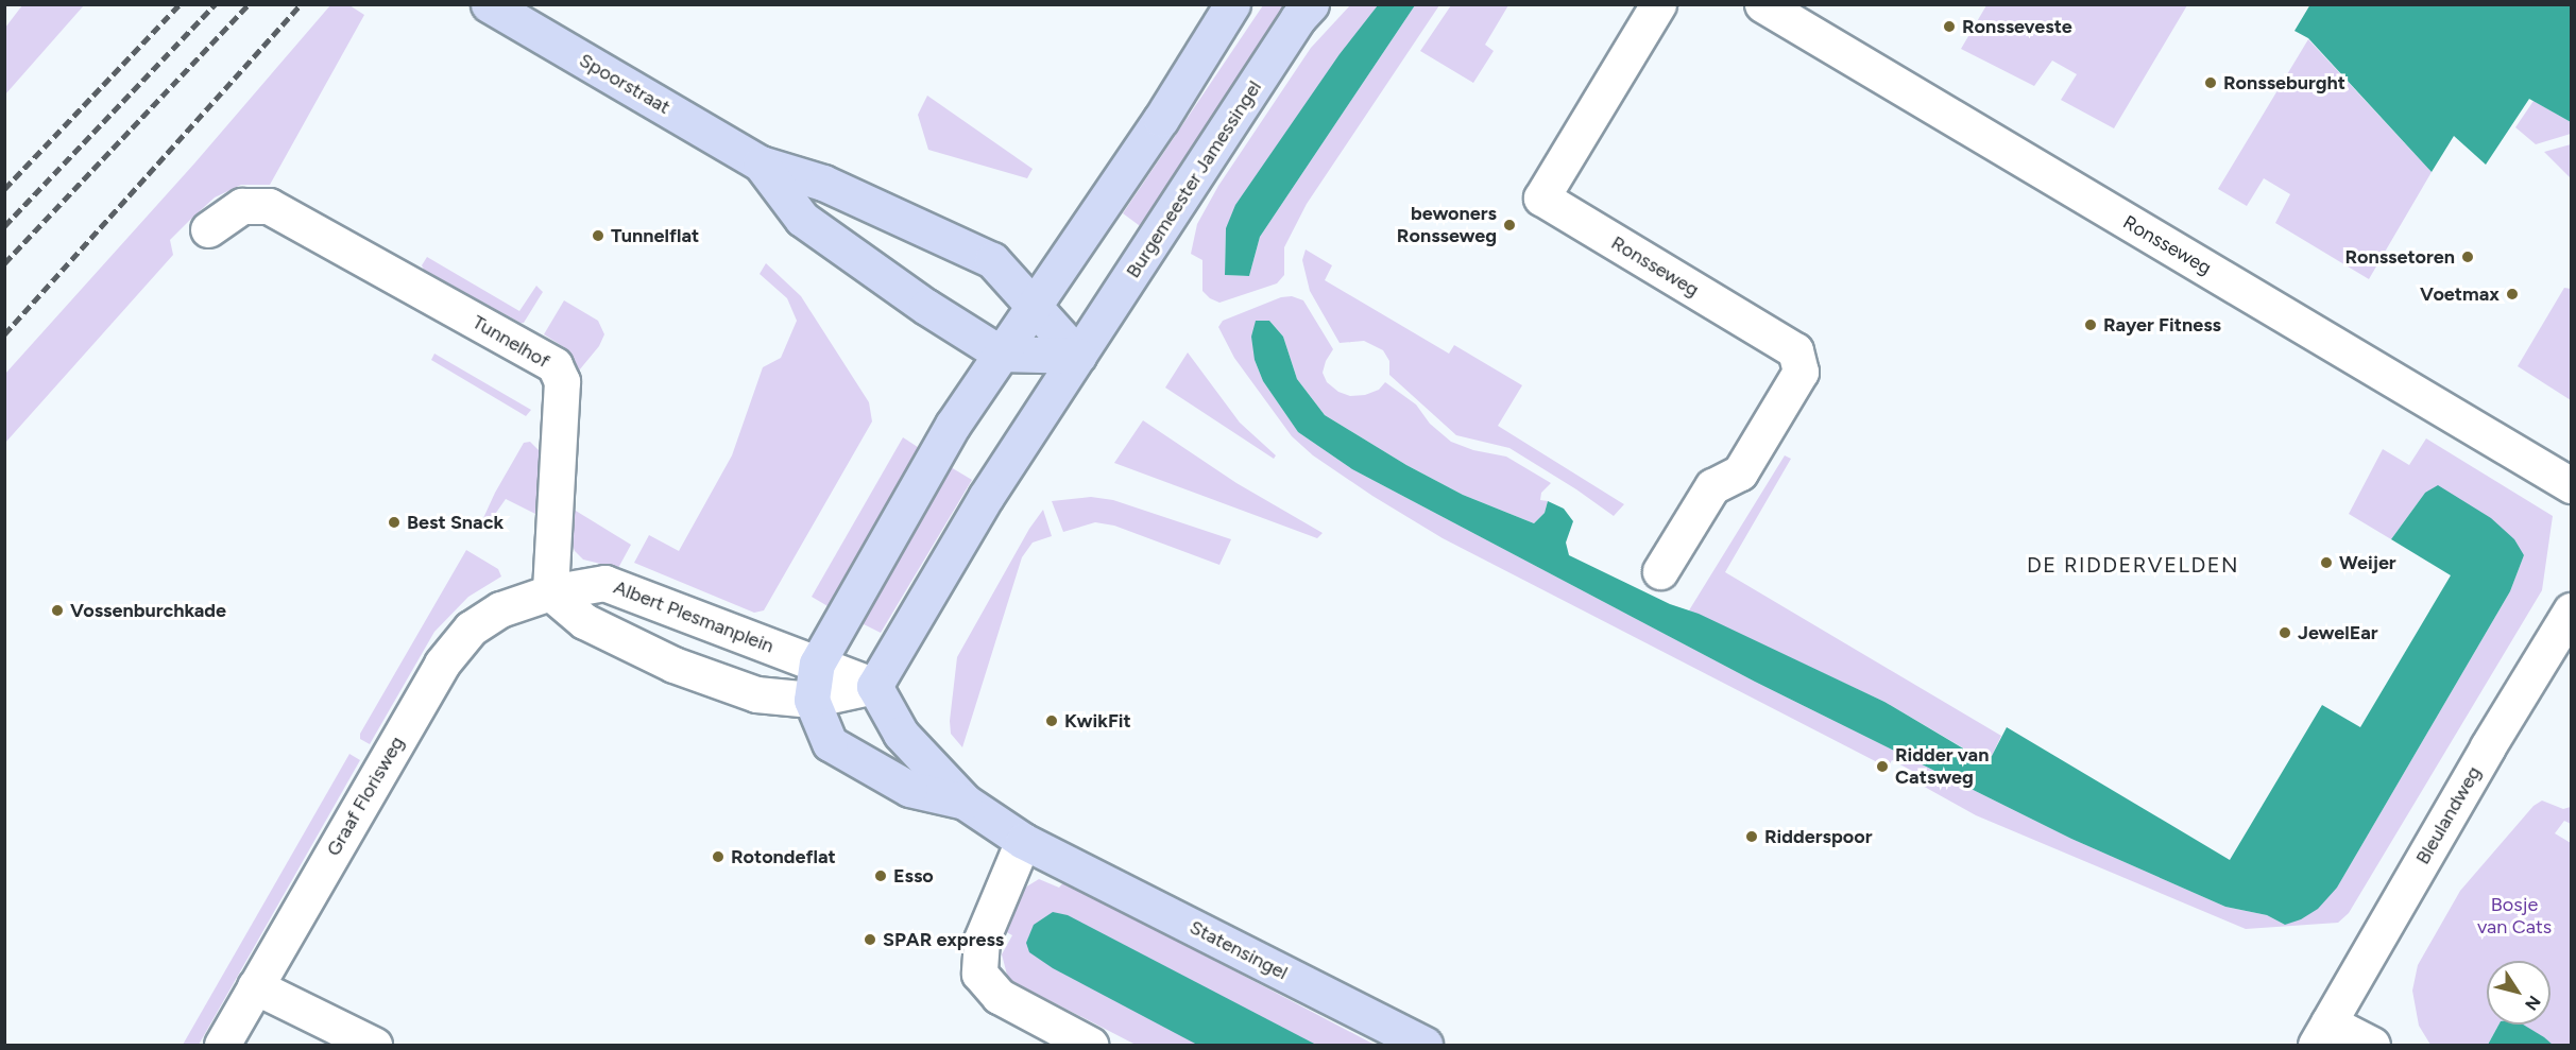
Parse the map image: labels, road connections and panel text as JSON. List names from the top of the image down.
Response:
{
  "streets": {
    "main road": ["Spoorstraat", "Burgemeester Jamessingel", "Statensingel"],
    "street": [
      "Ronsseweg",
      "Tunnelhof",
      "Albert Plesmanplein",
      "Graaf Florisweg",
      "Bleulandweg"
    ]
  },
  "crossings": [
    ["Tunnelhof", "Albert Plesmanplein"],
    ["Tunnelhof", "Graaf Florisweg"],
    ["Albert Plesmanplein", "Graaf Florisweg"]
  ],
  "districts": ["DE RIDDERVELDEN"],
  "parks": ["Bosje van Cats"],
  "places": [
    "Ronsseveste",
    "Ronsseburght",
    "bewoners Ronsseweg",
    "Tunnelflat",
    "Ronssetoren",
    "Voetmax",
    "Rayer Fitness",
    "Best Snack",
    "Weijer",
    "Vossenburchkade",
    "JewelEar",
    "KwikFit",
    "Ridder van Catsweg",
    "Ridderspoor",
    "Rotondeflat",
    "Esso",
    "SPAR express"
  ],
  "north": "bottom right"
}
